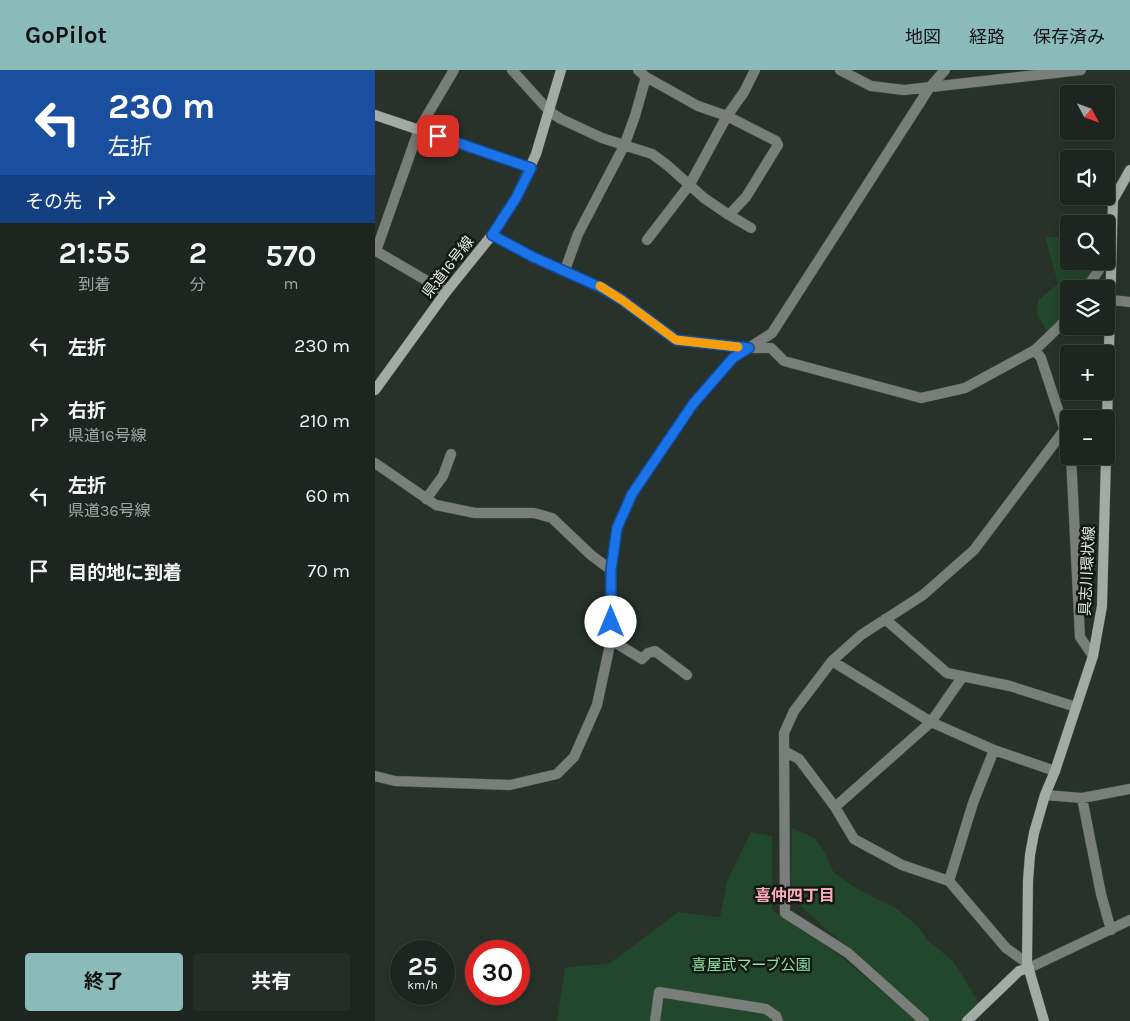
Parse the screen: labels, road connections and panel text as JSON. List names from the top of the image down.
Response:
{
  "streets": {
    "main road": ["県道16号線", "具志川環状線"]
  },
  "districts": ["喜仲四丁目"],
  "parks": ["喜屋武マーブ公園"],
  "north": "bottom right",
  "page": {
    "header": "GoPilot",
    "nav": ["地図", "経路", "保存済み"],
    "turn": ["230 m", "左折"],
    "map_buttons": ["+", "−"],
    "then": "その先",
    "eta": [
      "21:55",
      "到着",
      "2",
      "分",
      "570",
      "m"
    ],
    "list": [
      {
        "name": "左折",
        "value": "230 m"
      },
      {
        "name": "右折",
        "note": "県道16号線",
        "value": "210 m"
      },
      {
        "name": "左折",
        "note": "県道36号線",
        "value": "60 m"
      },
      {
        "name": "目的地に到着",
        "value": "70 m"
      }
    ],
    "speed": "25 km/h",
    "limit": "30",
    "buttons": ["終了", "共有"]
  }
}
